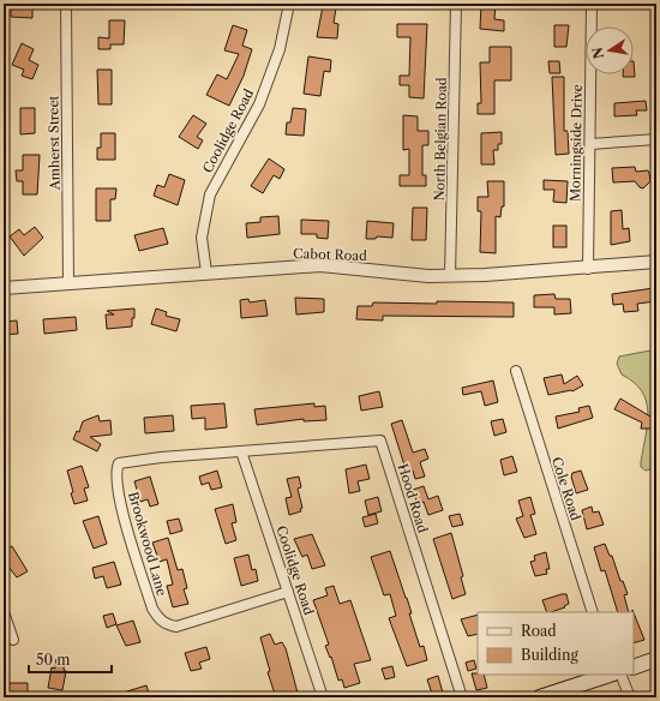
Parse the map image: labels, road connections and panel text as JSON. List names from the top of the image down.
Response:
{
  "streets": {
    "street": [
      "Coolidge Road",
      "North Belgian Road",
      "Amherst Street",
      "Morningside Drive",
      "Cabot Road",
      "Cole Road",
      "Hood Road",
      "Brookwood Lane"
    ]
  },
  "crossings": [
    ["Coolidge Road", "Cabot Road"],
    ["Coolidge Road", "Hood Road"],
    ["Coolidge Road", "Brookwood Lane"],
    ["North Belgian Road", "Cabot Road"],
    ["Amherst Street", "Cabot Road"],
    ["Morningside Drive", "Cabot Road"],
    ["Hood Road", "Brookwood Lane"]
  ],
  "legend": ["Road", "Building"],
  "scale_bar": "50 m",
  "north": "left"
}
